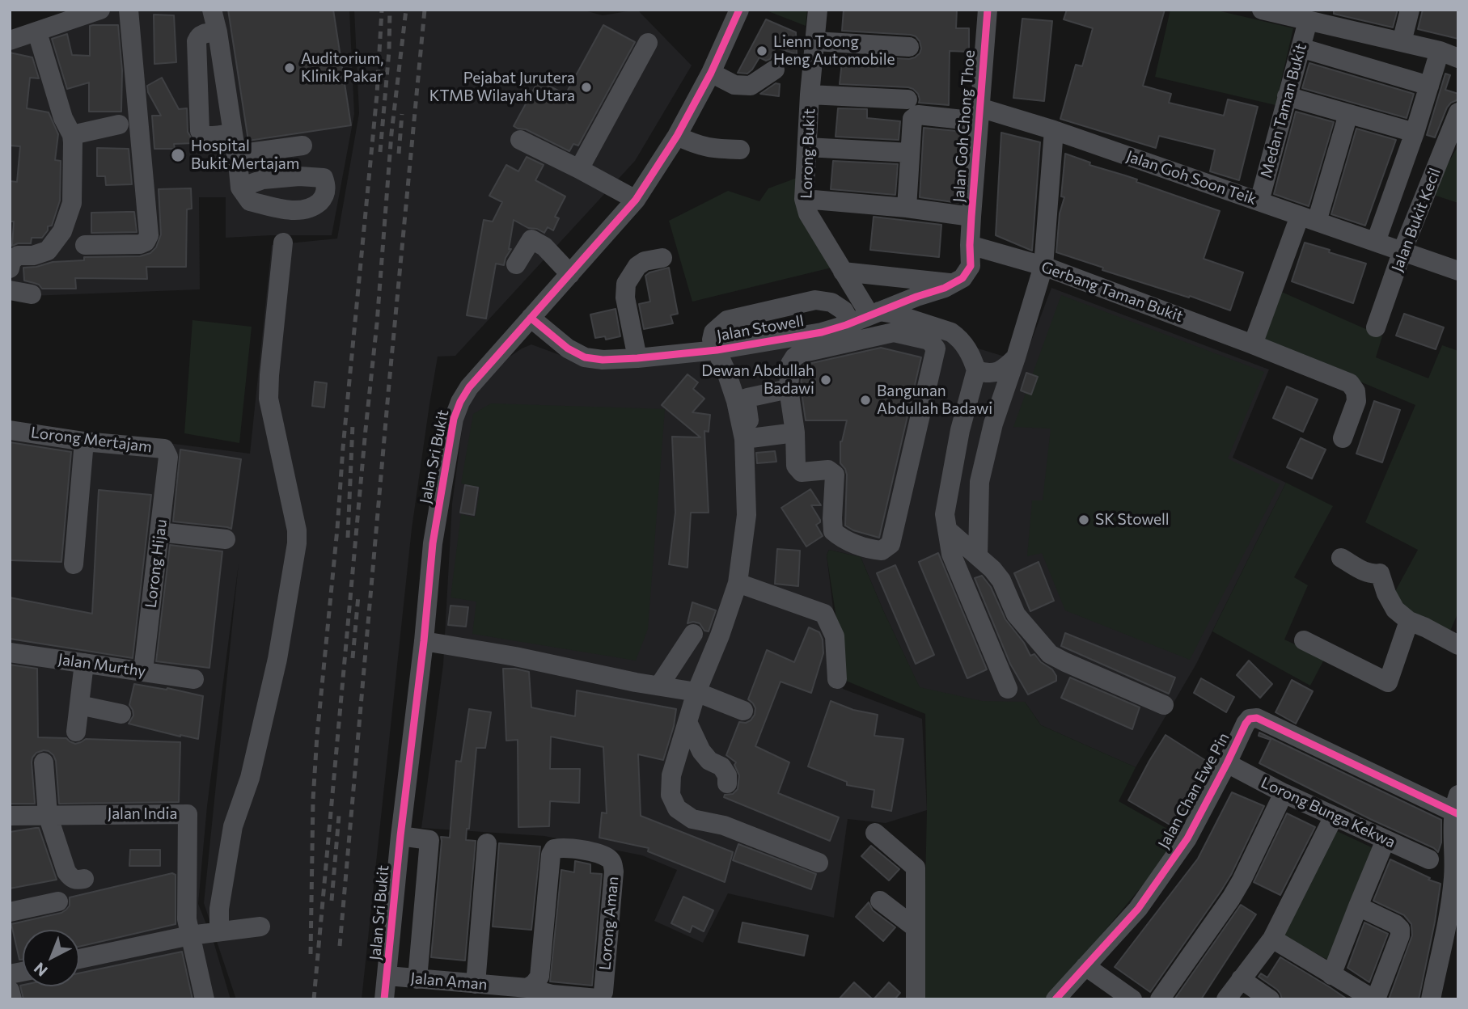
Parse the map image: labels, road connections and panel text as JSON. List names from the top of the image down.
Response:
{
  "streets": {
    "street": [
      "Medan Taman Bukit",
      "Jalan Goh Chong Thoe",
      "Lorong Bukit",
      "Jalan Goh Soon Teik",
      "Jalan Bukit Kecil",
      "Gerbang Taman Bukit",
      "Jalan Stowell",
      "Lorong Mertajam",
      "Jalan Sri Bukit",
      "Lorong Hijau",
      "Jalan Murthy",
      "Jalan Chan Ewe Pin",
      "Lorong Bunga Kekwa",
      "Jalan India",
      "Lorong Aman",
      "Jalan Aman"
    ]
  },
  "crossings": [
    ["Medan Taman Bukit", "Jalan Goh Soon Teik"],
    ["Jalan Goh Chong Thoe", "Jalan Goh Soon Teik"],
    ["Jalan Goh Chong Thoe", "Gerbang Taman Bukit"],
    ["Jalan Goh Chong Thoe", "Jalan Stowell"],
    ["Lorong Bukit", "Jalan Stowell"],
    ["Jalan Goh Soon Teik", "Jalan Bukit Kecil"],
    ["Gerbang Taman Bukit", "Jalan Stowell"],
    ["Jalan Stowell", "Jalan Sri Bukit"],
    ["Lorong Mertajam", "Lorong Hijau"],
    ["Jalan Sri Bukit", "Jalan Aman"],
    ["Lorong Hijau", "Jalan Murthy"],
    ["Jalan Chan Ewe Pin", "Lorong Bunga Kekwa"],
    ["Lorong Aman", "Jalan Aman"]
  ],
  "places": [
    "Lienn Toong Heng Automobile",
    "Auditorium, Klinik Pakar",
    "Pejabat Jurutera KTMB Wilayah Utara",
    "Hospital Bukit Mertajam",
    "Dewan Abdullah Badawi",
    "Bangunan Abdullah Badawi",
    "SK Stowell"
  ],
  "north": "bottom left"
}
